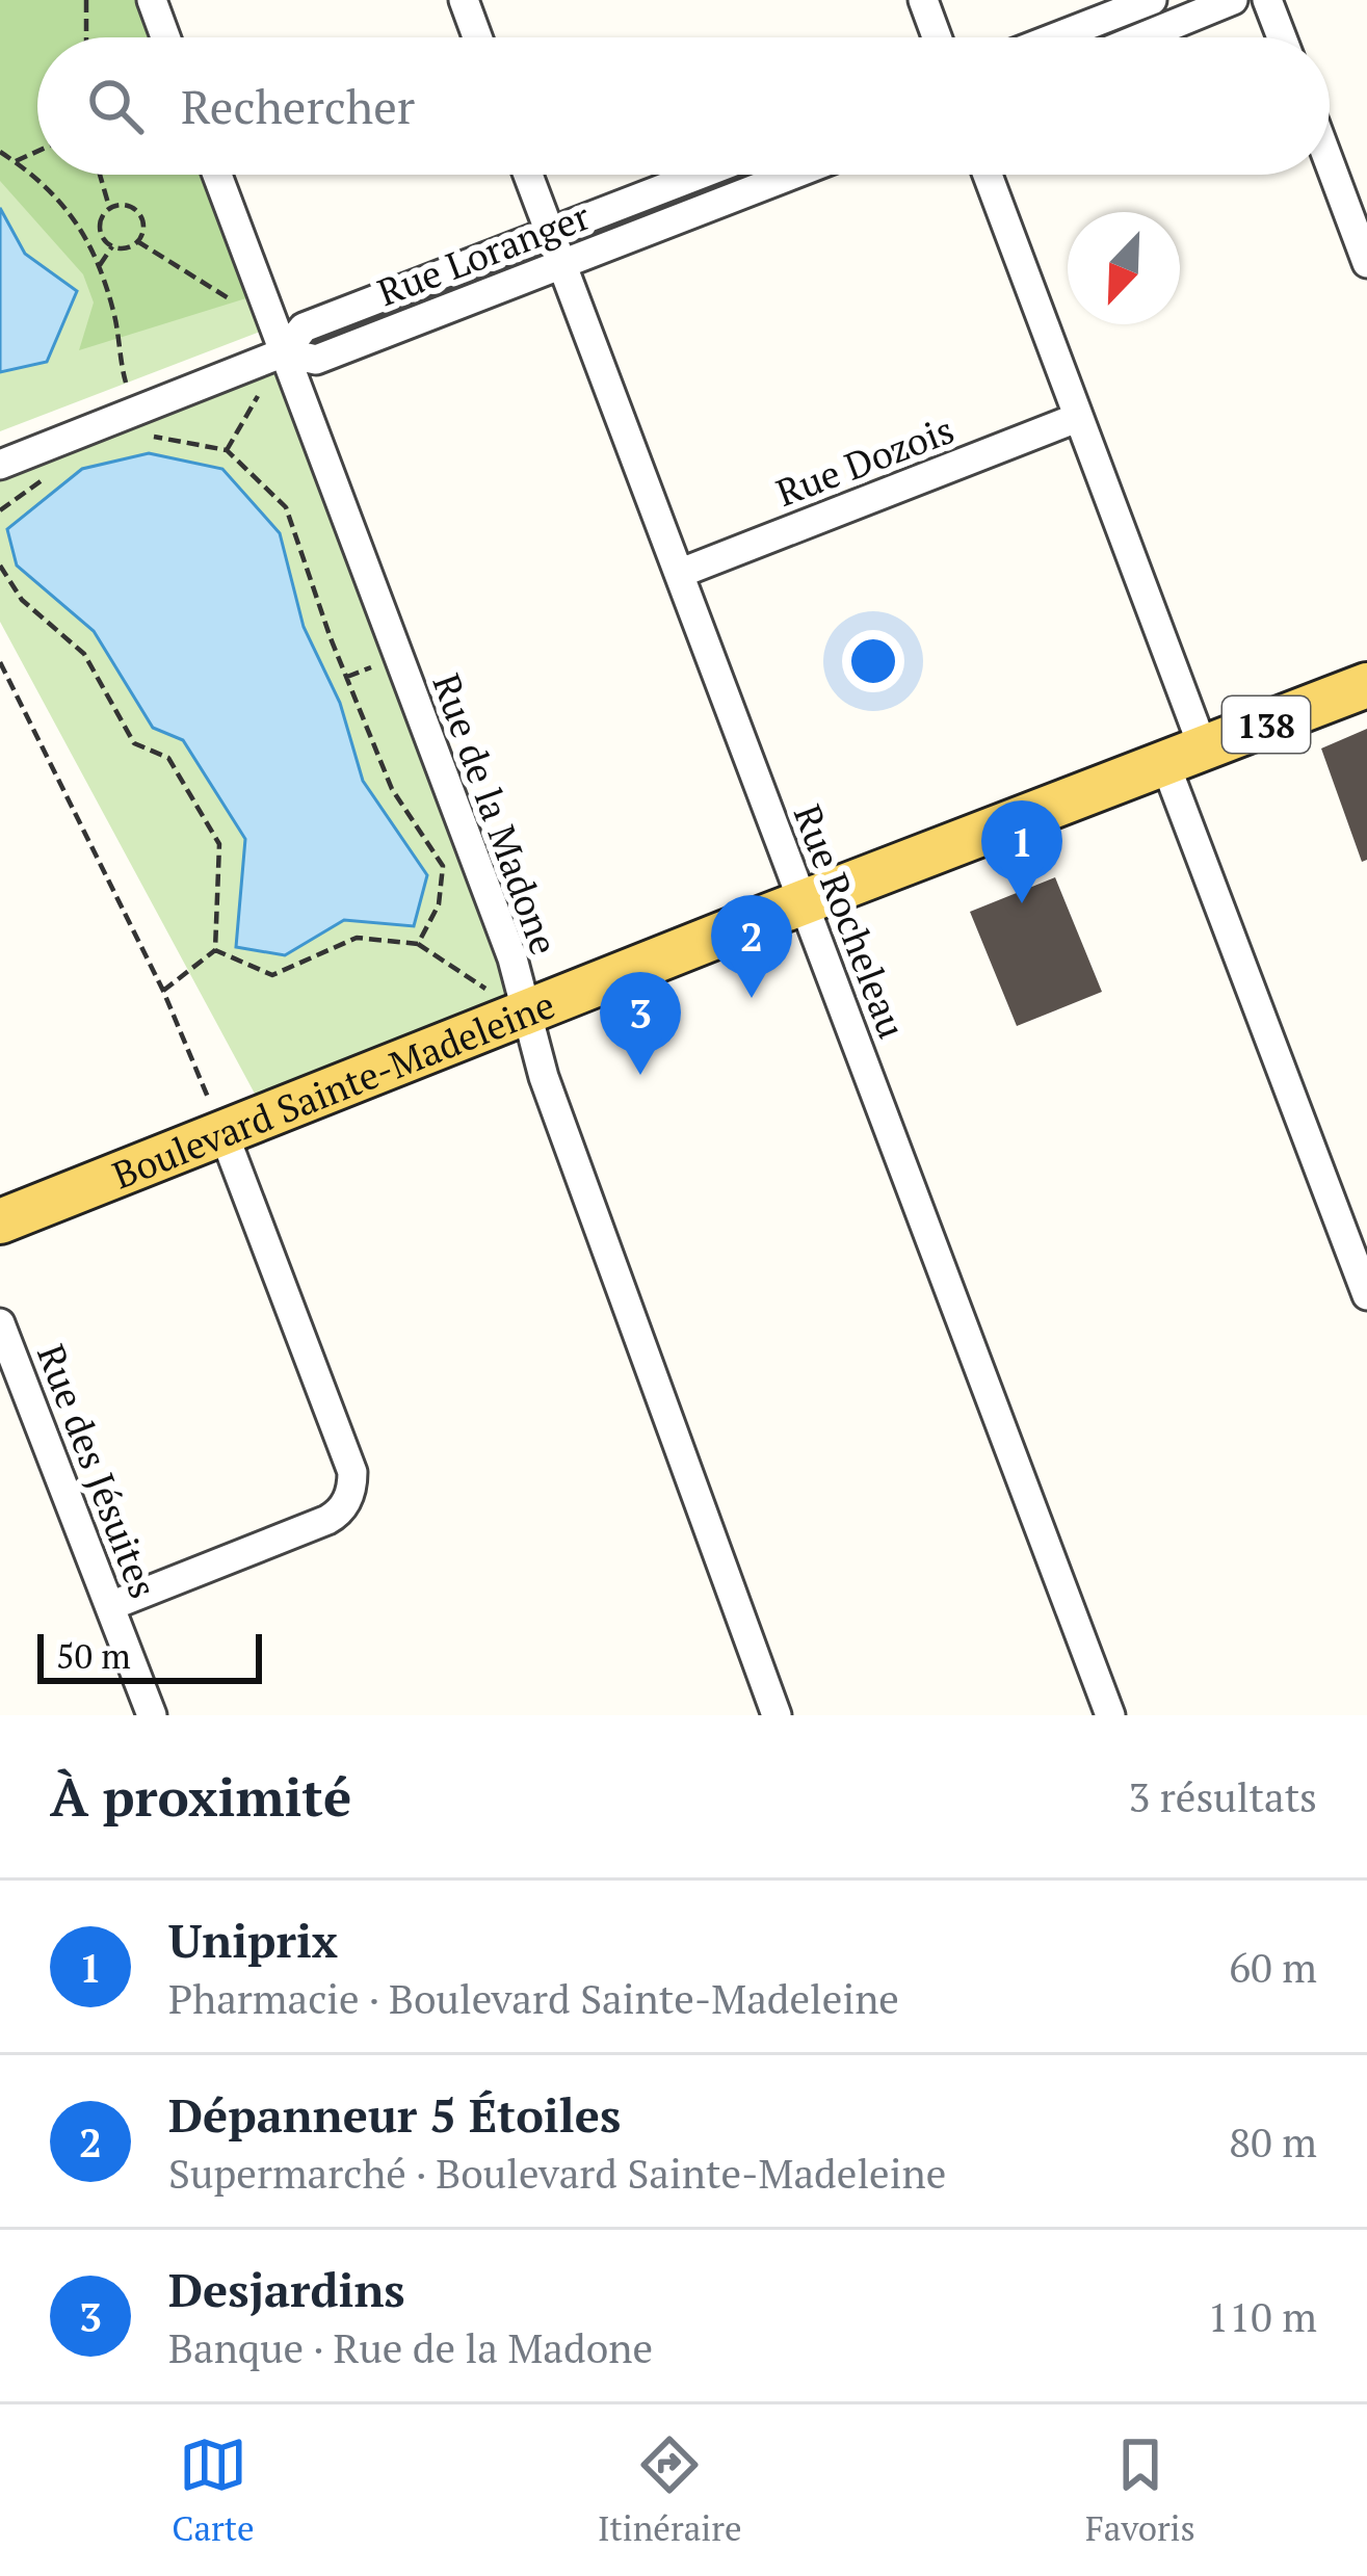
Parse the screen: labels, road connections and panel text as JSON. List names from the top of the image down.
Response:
{
  "streets": {
    "main road": ["138", "Boulevard Sainte-Madeleine"],
    "street": [
      "Rue Loranger",
      "Rue Dozois",
      "Rue de la Madone",
      "Rue Rocheleau",
      "Rue des Jésuites"
    ]
  },
  "crossings": [
    ["Rue Loranger", "Rue de la Madone"],
    ["Rue Loranger", "Rue Rocheleau"],
    ["Rue Dozois", "Rue Rocheleau"],
    ["Rue de la Madone", "Boulevard Sainte-Madeleine"],
    ["Rue Rocheleau", "Boulevard Sainte-Madeleine"]
  ],
  "scale_bar": "50 m",
  "north": "bottom left",
  "page": {
    "search": "Rechercher",
    "pins": ["1", "2", "3"],
    "scale": "50 m",
    "heading": ["À proximité", "3 résultats"],
    "list": [
      {
        "mark": "1",
        "name": "Uniprix",
        "note": "Pharmacie · Boulevard Sainte-Madeleine",
        "value": "60 m"
      },
      {
        "mark": "2",
        "name": "Dépanneur 5 Étoiles",
        "note": "Supermarché · Boulevard Sainte-Madeleine",
        "value": "80 m"
      },
      {
        "mark": "3",
        "name": "Desjardins",
        "note": "Banque · Rue de la Madone",
        "value": "110 m"
      }
    ],
    "nav": ["Carte", "Itinéraire", "Favoris"]
  }
}
